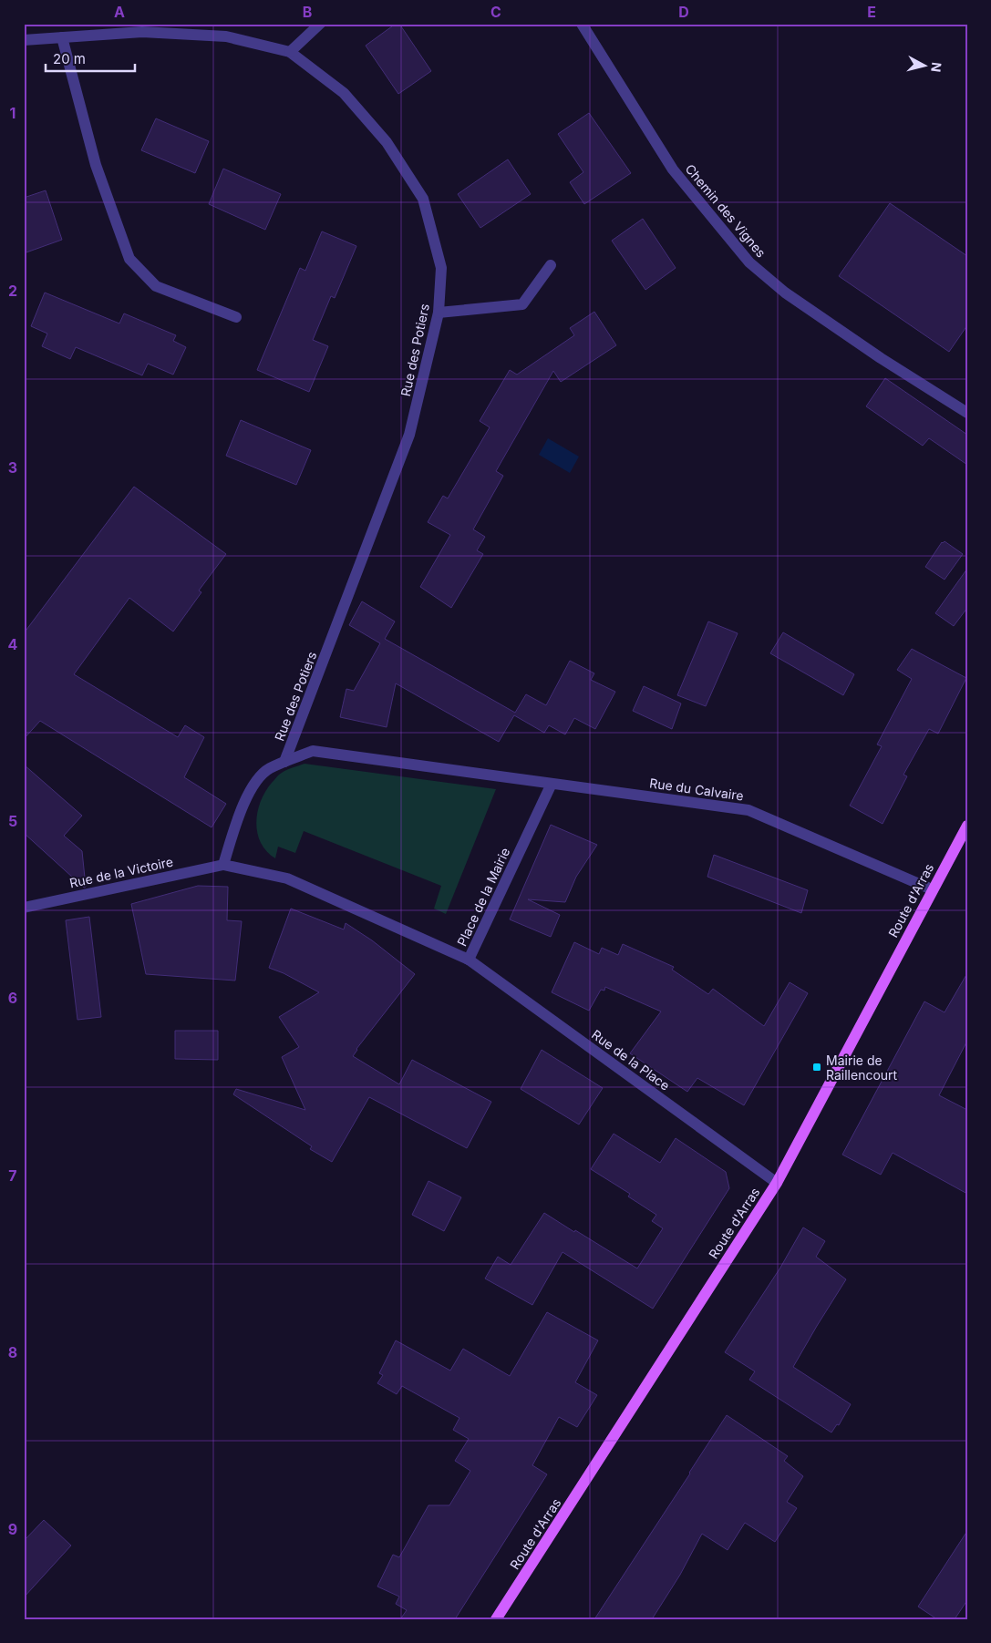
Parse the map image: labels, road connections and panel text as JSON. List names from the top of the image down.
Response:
{
  "streets": {
    "main road": ["Route d'Arras"],
    "street": [
      "Chemin des Vignes",
      "Rue des Potiers",
      "Rue du Calvaire",
      "Rue de la Victoire",
      "Place de la Mairie",
      "Rue de la Place"
    ]
  },
  "crossings": [
    ["Rue du Calvaire", "Place de la Mairie"],
    ["Rue du Calvaire", "Route d'Arras"],
    ["Rue de la Victoire", "Place de la Mairie"],
    ["Place de la Mairie", "Rue de la Place"],
    ["Route d'Arras", "Rue de la Place"]
  ],
  "places": {
    "transit": ["Mairie de Raillencourt"]
  },
  "scale_bar": "20 m",
  "north": "right",
  "grid": {
    "columns": [
      "A",
      "B",
      "C",
      "D",
      "E"
    ],
    "rows": [
      "1",
      "2",
      "3",
      "4",
      "5",
      "6",
      "7",
      "8",
      "9"
    ]
  }
}
